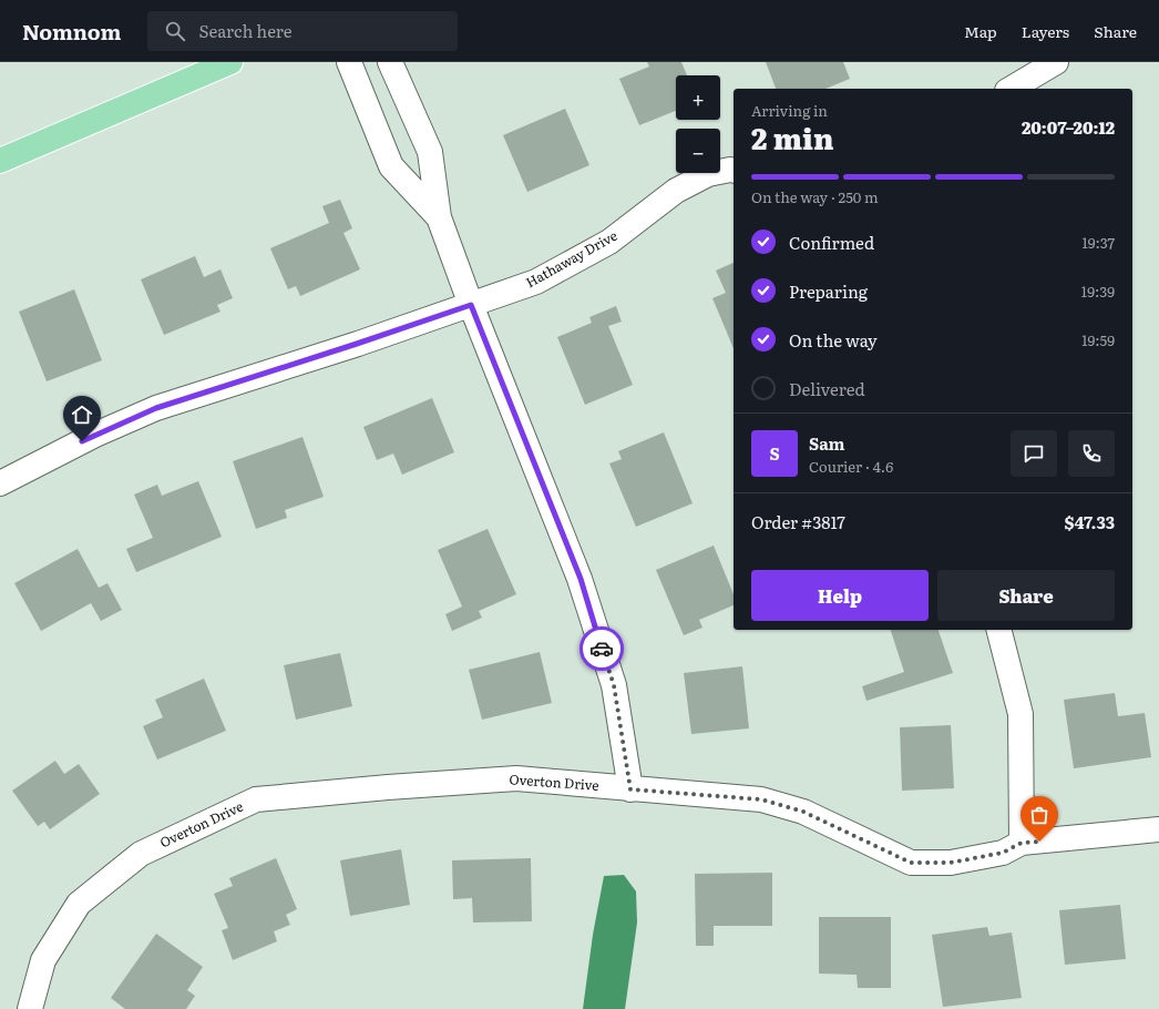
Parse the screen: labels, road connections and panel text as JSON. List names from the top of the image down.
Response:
{
  "streets": {
    "street": ["Hathaway Drive", "Overton Drive"]
  },
  "page": {
    "header": "Nomnom",
    "search": "Search here",
    "nav": ["Map", "Layers", "Share"],
    "map_buttons": ["+", "−"],
    "heading": ["2 min", "Arriving in", "20:07–20:12"],
    "panel": [
      "Sam",
      "Courier · 4.6",
      "Order #3817",
      "$47.33"
    ],
    "bar": "On the way · 250 m",
    "list": [
      ["Confirmed", "19:37"],
      ["Preparing", "19:39"],
      ["On the way", "19:59"],
      "Delivered"
    ],
    "round": "S",
    "buttons": ["Help", "Share"]
  }
}
